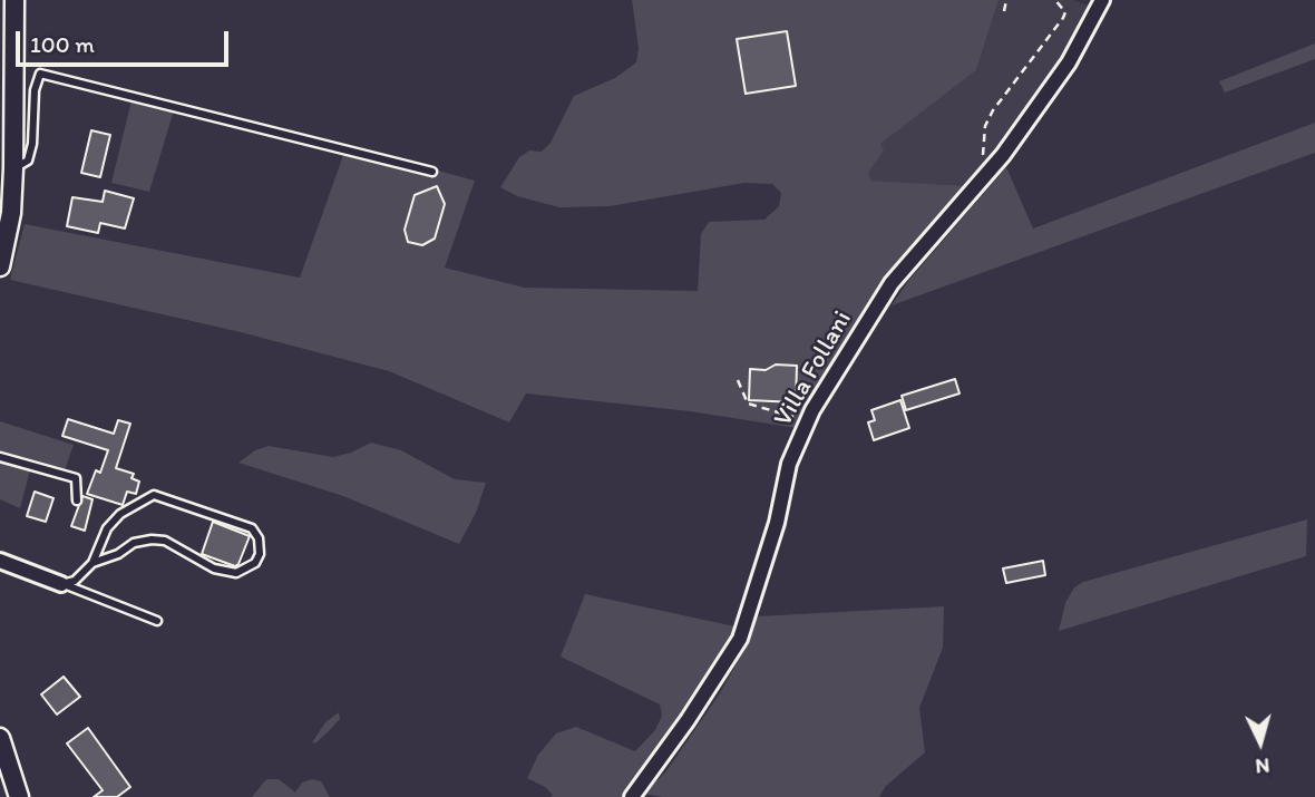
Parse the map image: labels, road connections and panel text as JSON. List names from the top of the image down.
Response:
{
  "streets": {
    "street": ["Villa Follani"]
  },
  "scale_bar": "100 m",
  "north": "bottom"
}
